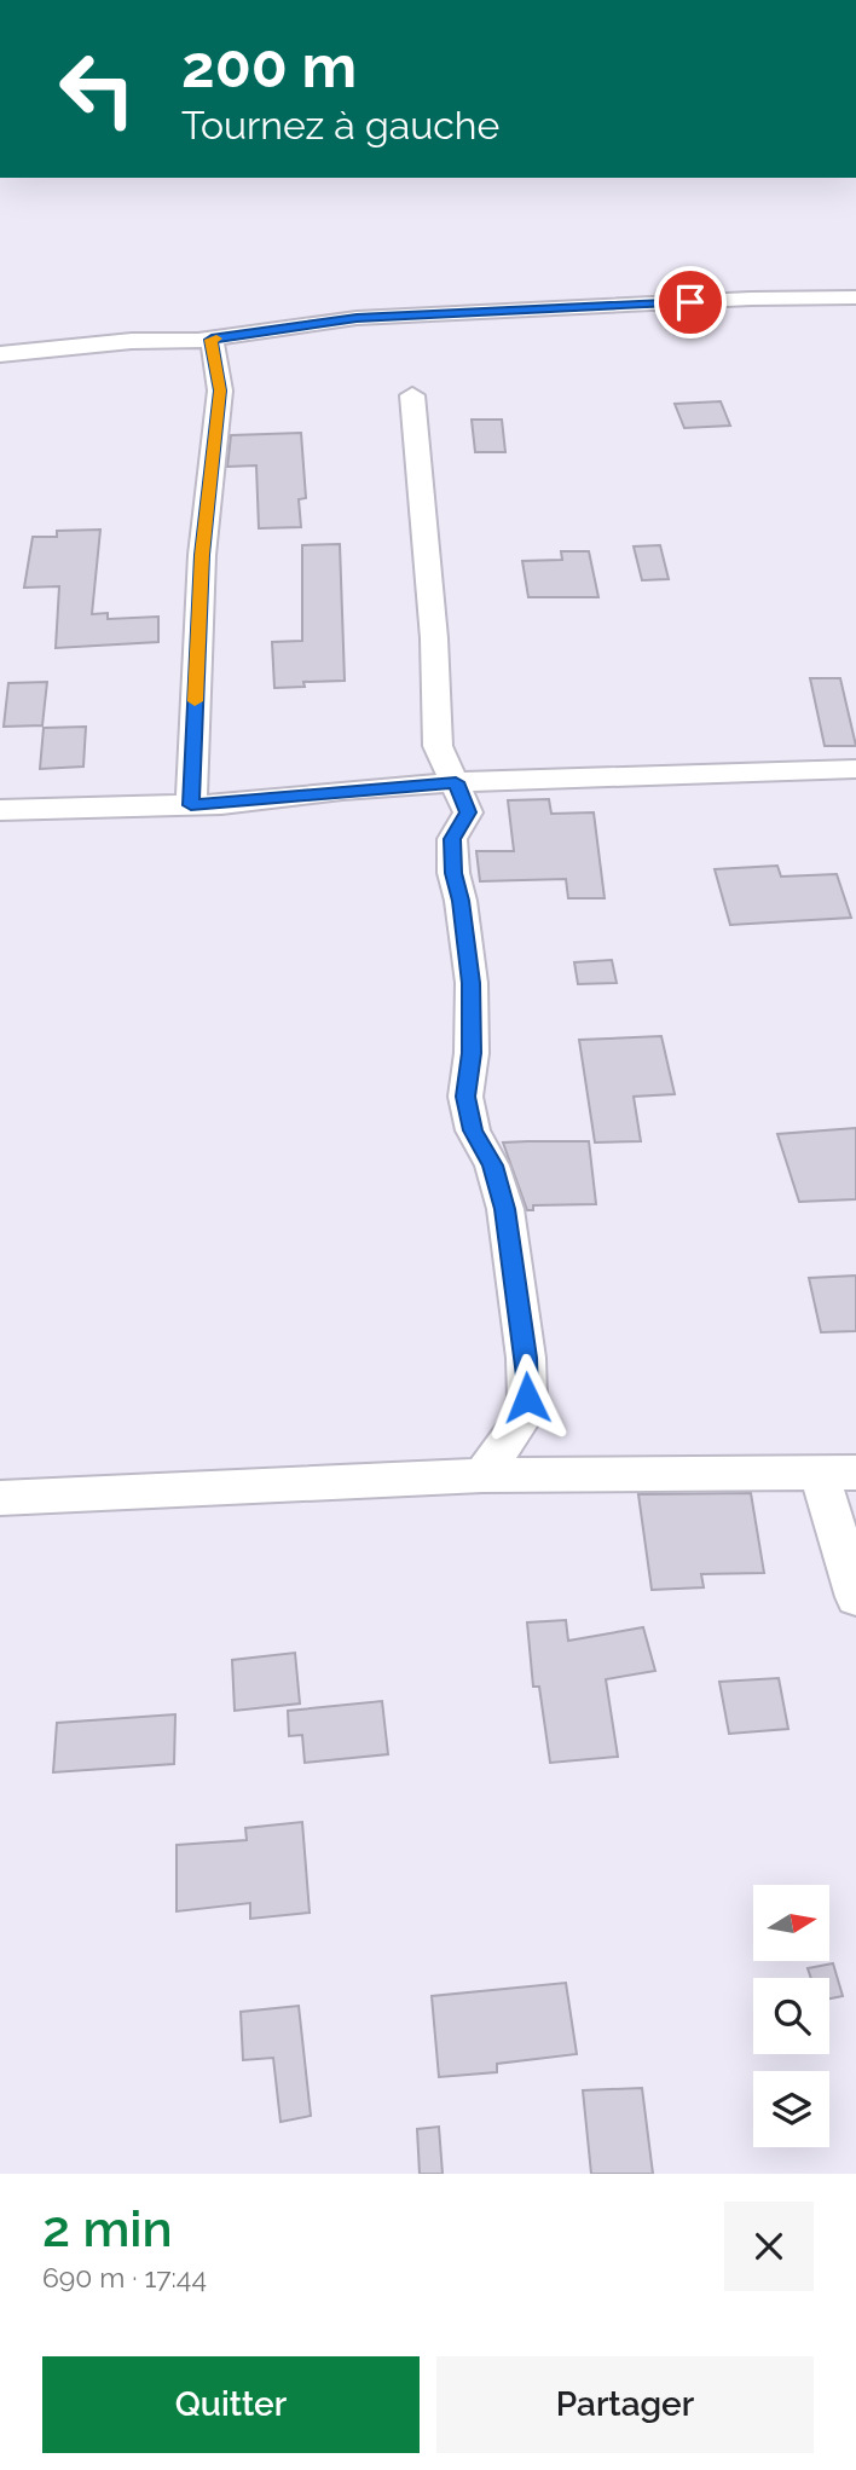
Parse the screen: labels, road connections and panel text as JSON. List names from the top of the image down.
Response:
{
  "north": "right",
  "page": {
    "turn": ["200 m", "Tournez à gauche"],
    "heading": ["2 min", "690 m · 17:44"],
    "buttons": ["Quitter", "Partager"]
  }
}
